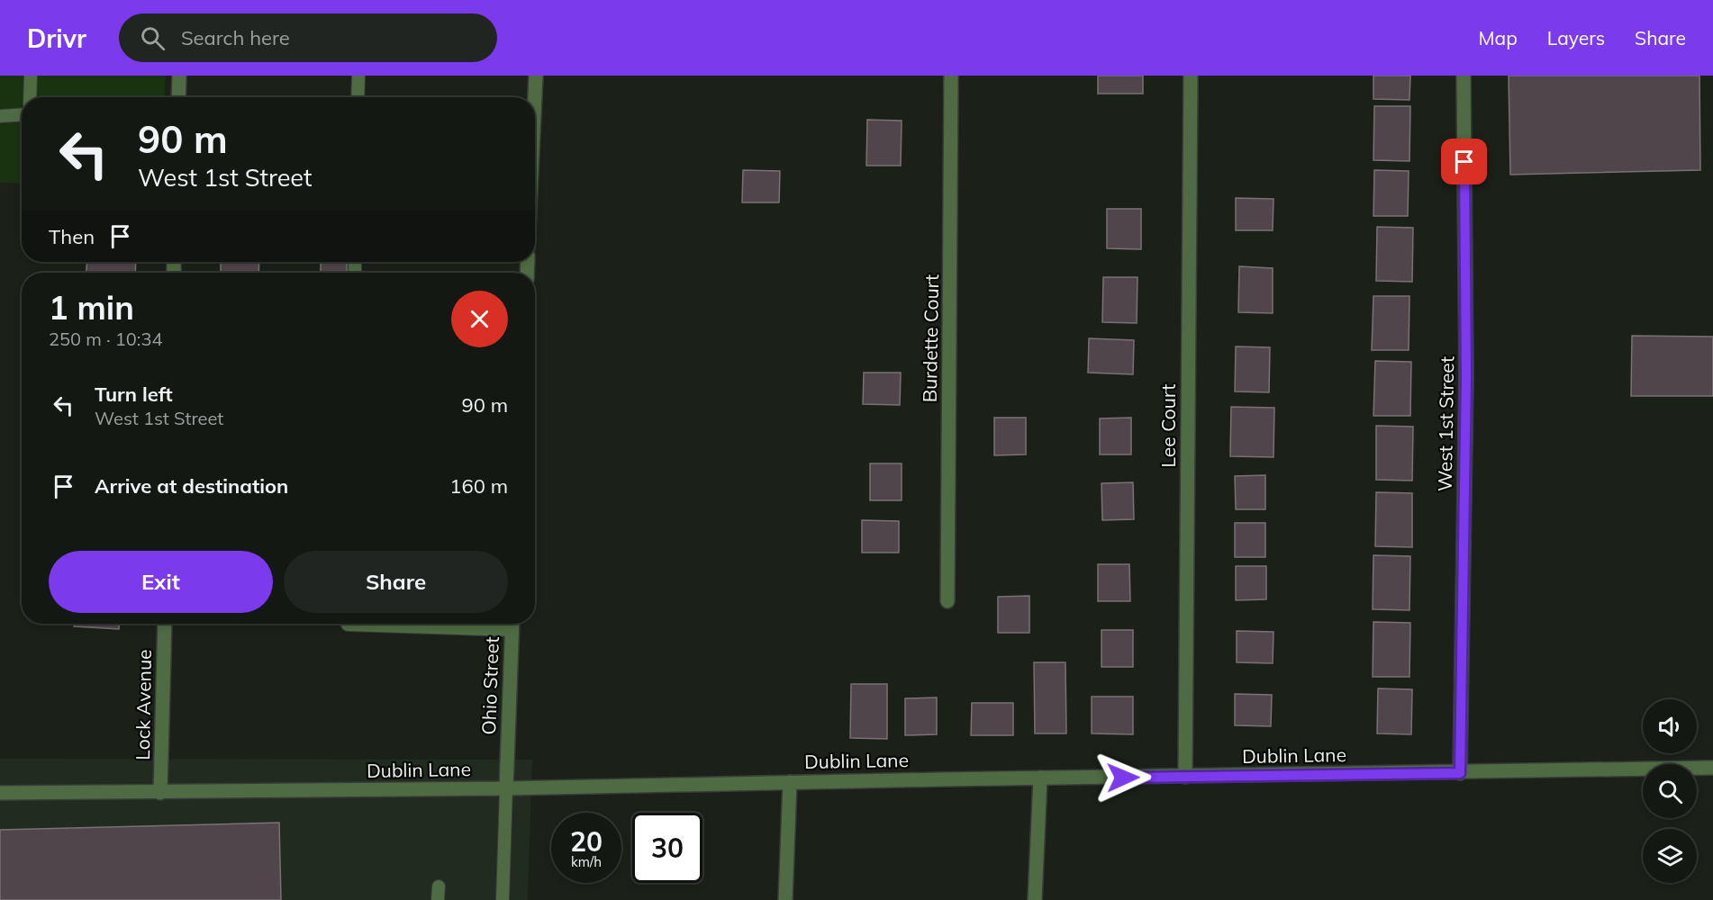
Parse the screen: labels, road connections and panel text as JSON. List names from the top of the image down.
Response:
{
  "streets": {
    "street": [
      "Burdette Court",
      "West 1st Street",
      "Lee Court",
      "Ohio Street",
      "Lock Avenue",
      "Dublin Lane"
    ]
  },
  "crossings": [
    ["West 1st Street", "Dublin Lane"],
    ["Lee Court", "Dublin Lane"],
    ["Ohio Street", "Dublin Lane"],
    ["Lock Avenue", "Dublin Lane"]
  ],
  "page": {
    "header": "Drivr",
    "search": "Search here",
    "nav": ["Map", "Layers", "Share"],
    "turn": ["90 m", "West 1st Street"],
    "then": "Then",
    "heading": ["1 min", "250 m · 10:34"],
    "list": [
      {
        "name": "Turn left",
        "note": "West 1st Street",
        "value": "90 m"
      },
      {
        "name": "Arrive at destination",
        "value": "160 m"
      }
    ],
    "buttons": ["Exit", "Share"],
    "speed": "20 km/h",
    "limit": "30"
  }
}
